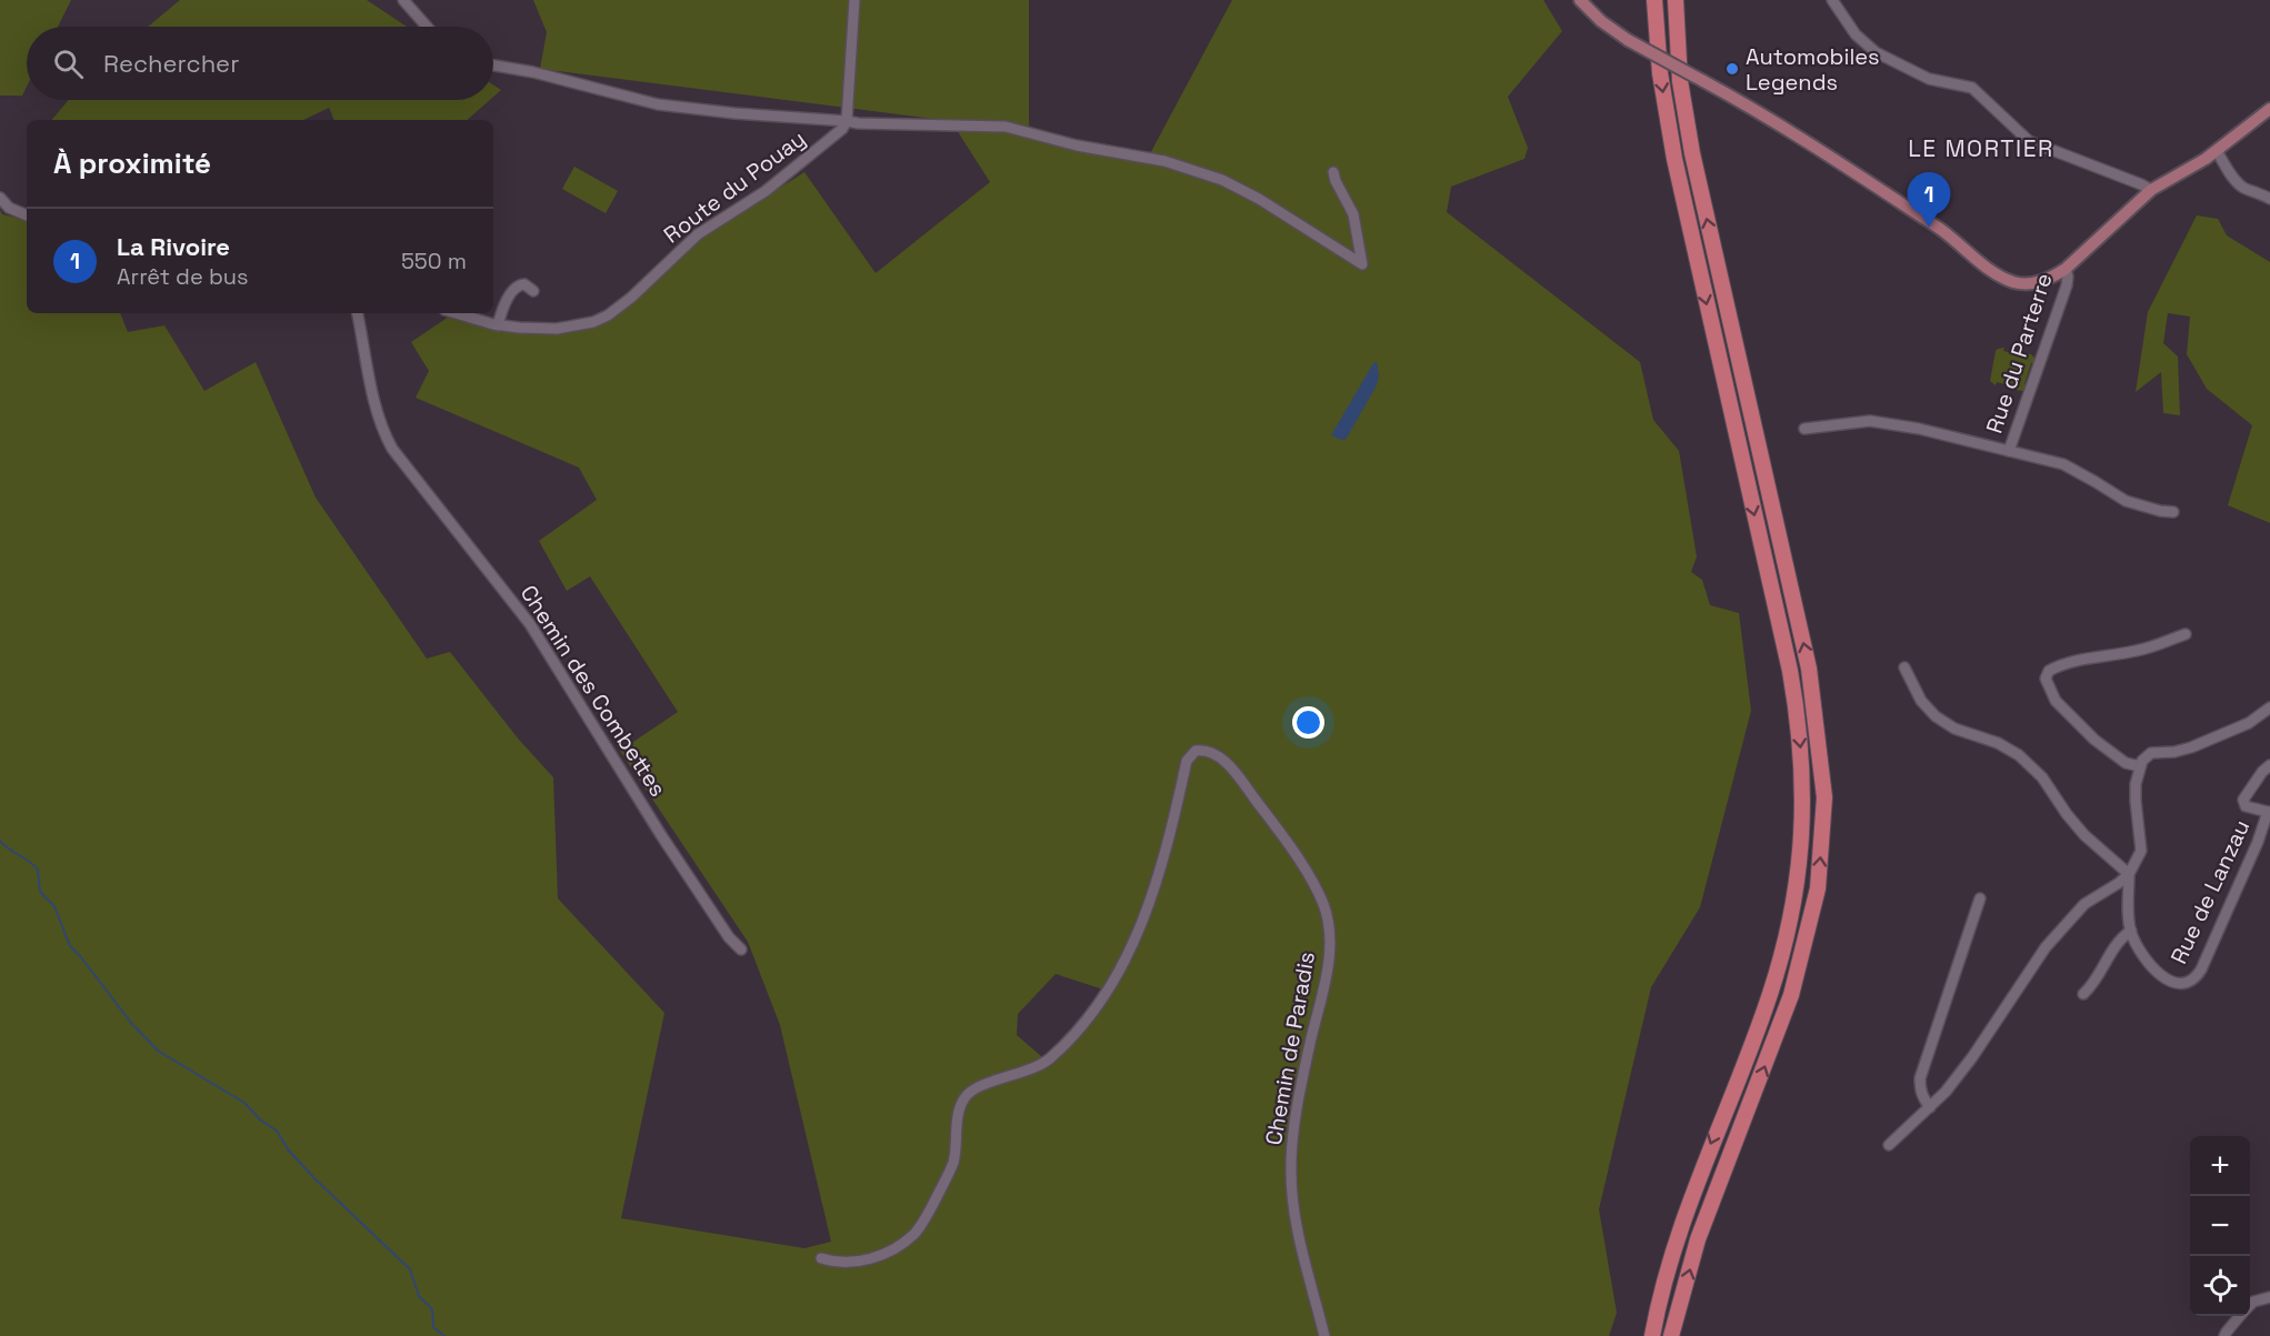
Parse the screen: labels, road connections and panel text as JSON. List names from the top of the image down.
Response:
{
  "streets": {
    "street": [
      "Route du Pouay",
      "Rue du Parterre",
      "Chemin des Combettes",
      "Rue de Lanzau",
      "Chemin de Paradis"
    ]
  },
  "districts": ["LE MORTIER"],
  "places": ["Automobiles Legends"],
  "page": {
    "search": "Rechercher",
    "heading": "À proximité",
    "pins": "1",
    "list": [
      {
        "mark": "1",
        "name": "La Rivoire",
        "note": "Arrêt de bus",
        "value": "550 m"
      }
    ],
    "map_buttons": ["+", "−"]
  }
}
